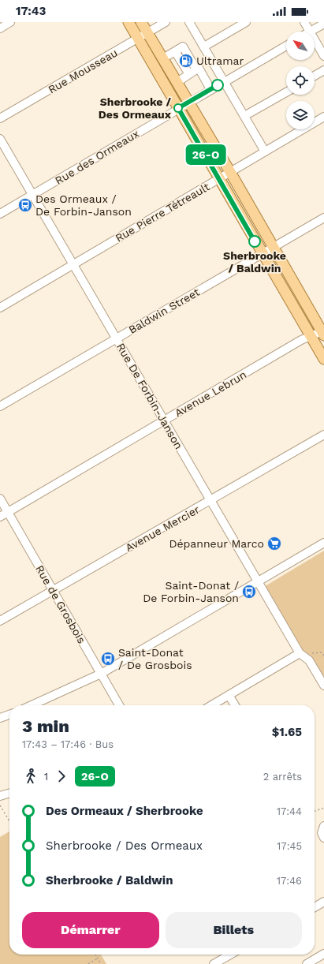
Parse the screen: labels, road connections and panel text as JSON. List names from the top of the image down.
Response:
{
  "streets": {
    "street": [
      "Rue Mousseau",
      "Rue des Ormeaux",
      "Rue Pierre Tétreault",
      "Baldwin Street",
      "Avenue Lebrun",
      "Rue De Forbin-Janson",
      "Avenue Mercier",
      "Rue de Grosbois"
    ]
  },
  "crossings": [
    ["Rue des Ormeaux", "Rue De Forbin-Janson"],
    ["Rue Pierre Tétreault", "Rue De Forbin-Janson"],
    ["Baldwin Street", "Rue De Forbin-Janson"],
    ["Avenue Lebrun", "Rue De Forbin-Janson"],
    ["Avenue Lebrun", "Rue de Grosbois"],
    ["Rue De Forbin-Janson", "Avenue Mercier"],
    ["Avenue Mercier", "Rue de Grosbois"]
  ],
  "places": {
    "fuel station": ["Ultramar"],
    "other": ["Sherbrooke / Des Ormeaux", "Sherbrooke / Baldwin"],
    "bus stop": ["Des Ormeaux / De Forbin-Janson", "Saint-Donat / De Forbin-Janson", "Saint-Donat / De Grosbois"],
    "supermarket": ["Dépanneur Marco"]
  },
  "lines": ["bus line 26-O"],
  "north": "top left",
  "page": {
    "status": "17:43",
    "on_map": "26-O",
    "heading": ["3 min", "17:43 – 17:46 · Bus", "$1.65"],
    "legs": ["1", "26-O", "2 arrêts"],
    "list": [
      {
        "name": "Des Ormeaux / Sherbrooke",
        "value": "17:44"
      },
      {
        "name": "Sherbrooke / Des Ormeaux",
        "value": "17:45"
      },
      {
        "name": "Sherbrooke / Baldwin",
        "value": "17:46"
      }
    ],
    "buttons": ["Démarrer", "Billets"]
  }
}
